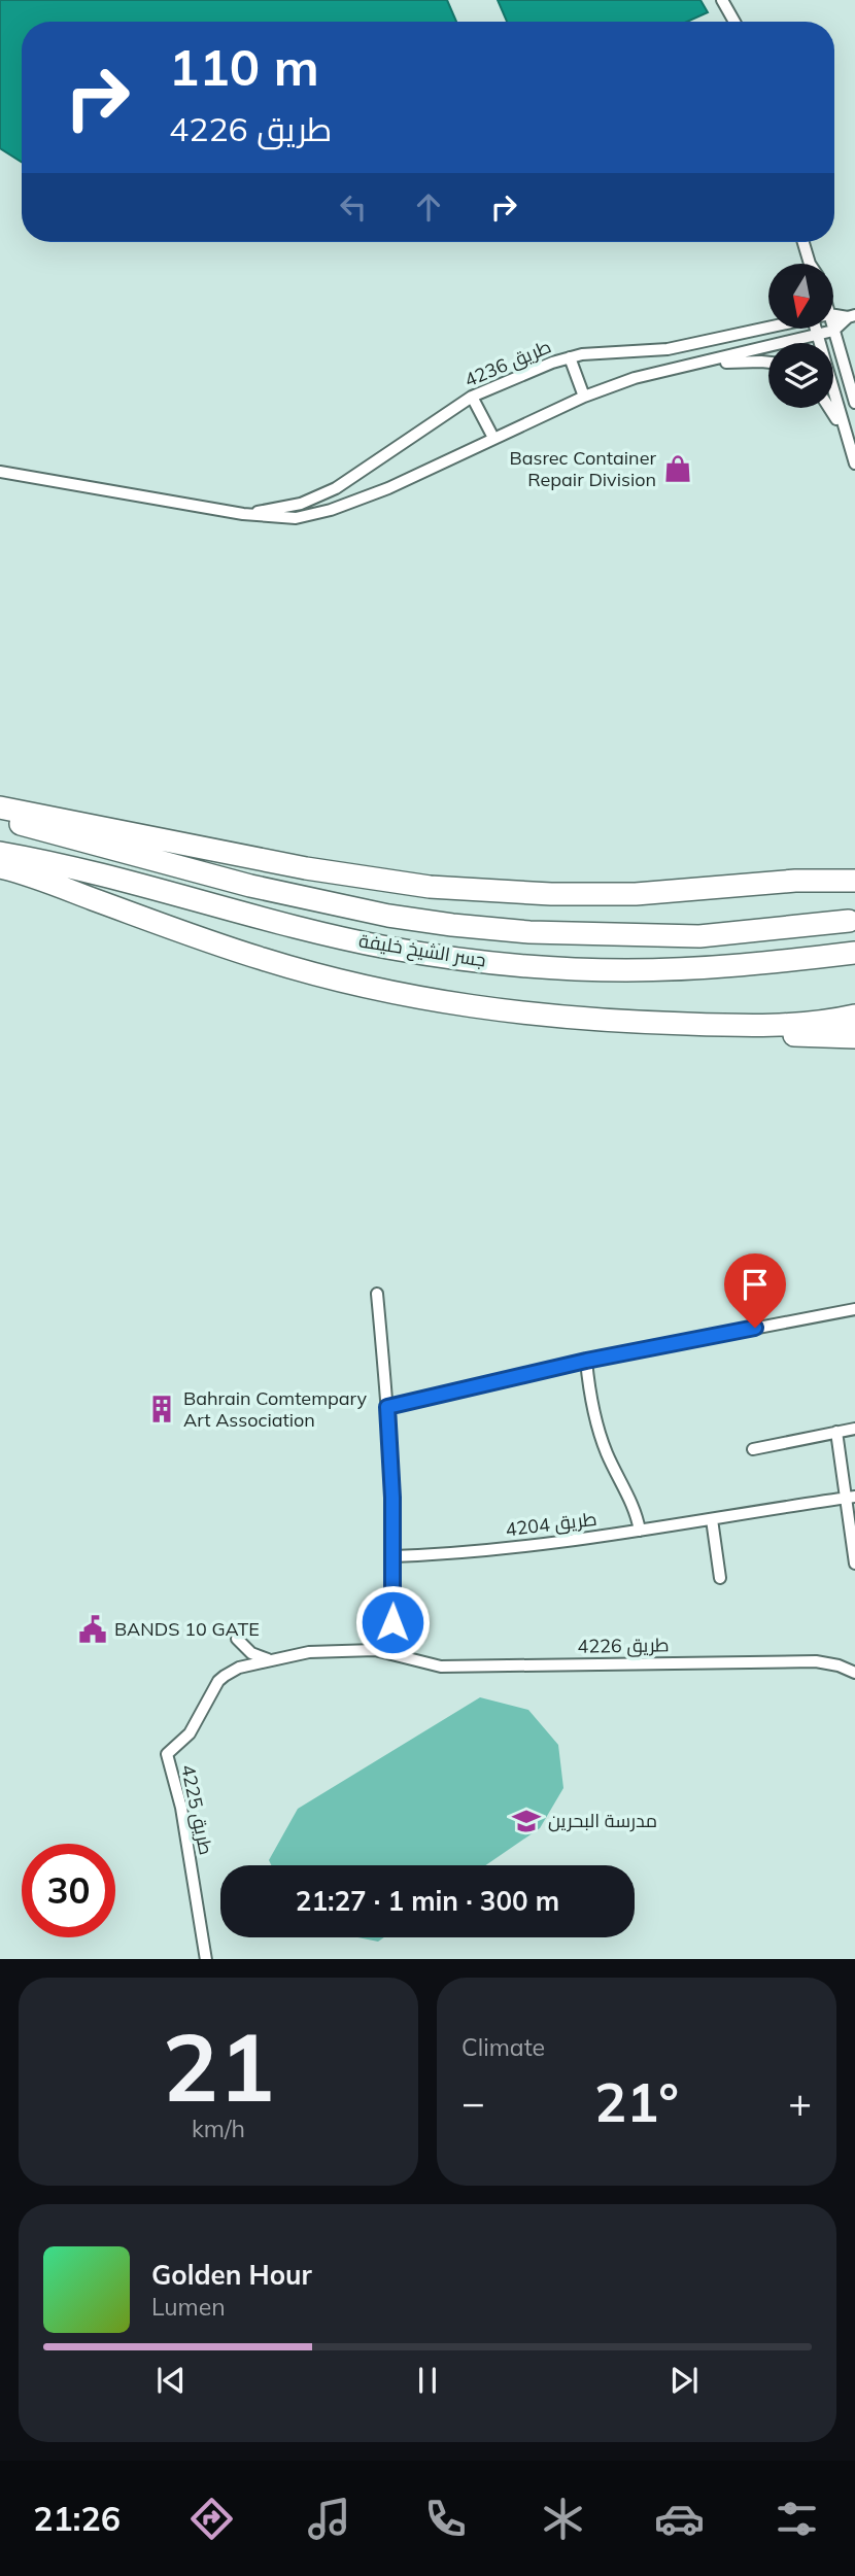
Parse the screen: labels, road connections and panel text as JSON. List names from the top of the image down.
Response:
{
  "streets": {
    "highway": ["جسر الشيخ خليفة"],
    "street": [
      "طريق 4236",
      "طريق 4204",
      "طريق 4226",
      "طريق 4225"
    ]
  },
  "crossings": [
    ["طريق 4226", "طريق 4225"]
  ],
  "places": {
    "shop": ["Basrec Container Repair Division"],
    "building": ["Bahrain Comtempary Art Association"],
    "public building": ["BANDS 10 GATE"],
    "school or university": ["مدرسة البحرين"]
  },
  "north": "bottom",
  "page": {
    "turn": ["110 m", "طريق 4226"],
    "limit": "30",
    "trip": "21:27 · 1 min · 300 m",
    "tile": [
      ["21", "km/h"],
      "Climate"
    ],
    "heat": ["−", "21°", "+"],
    "song": ["Golden Hour", "Lumen"],
    "tabs": "21:26"
  }
}
